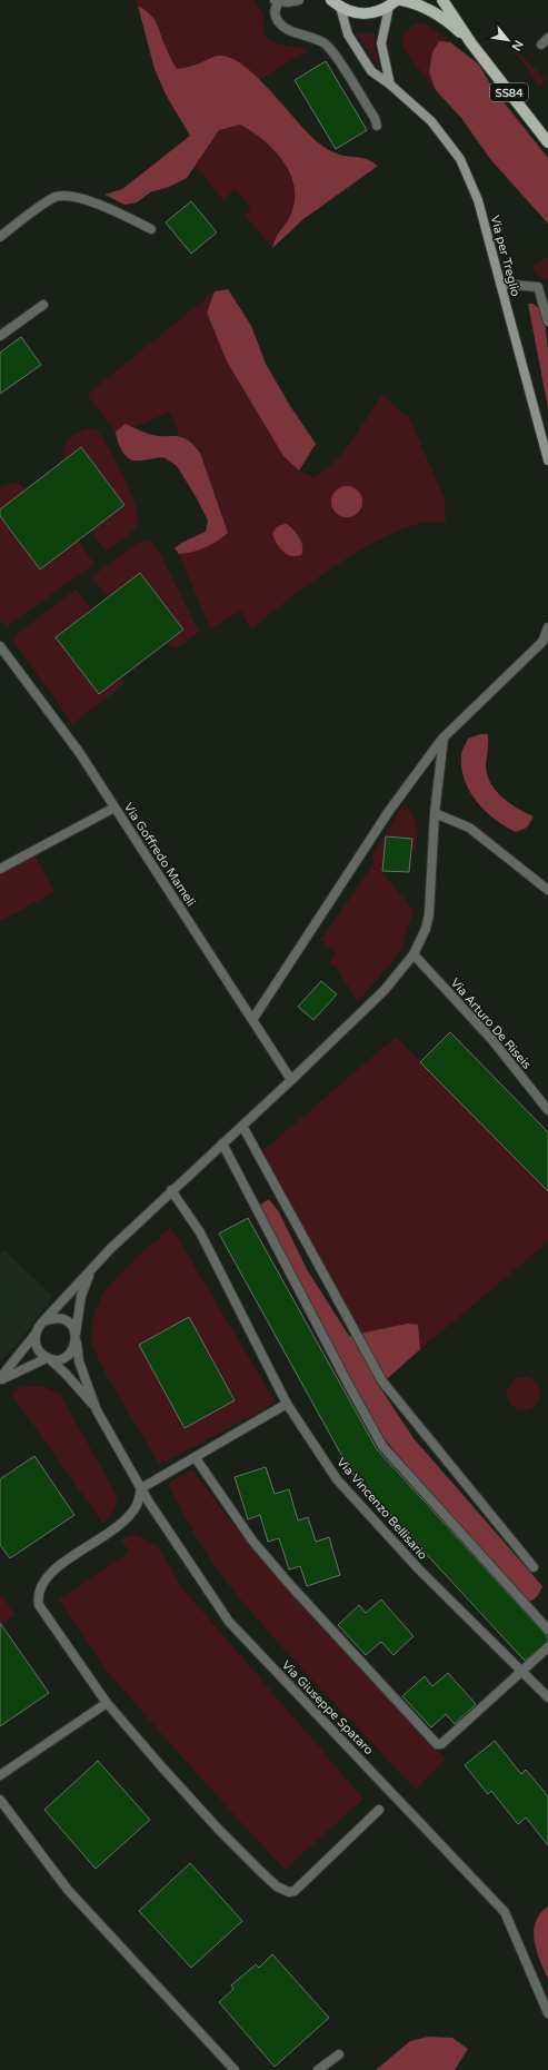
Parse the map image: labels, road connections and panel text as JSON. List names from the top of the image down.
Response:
{
  "streets": {
    "main road": ["SS84", "Via per Treglio"],
    "street": [
      "Via Goffredo Mameli",
      "Via Arturo De Riseis",
      "Via Vincenzo Bellisario",
      "Via Giuseppe Spataro"
    ]
  },
  "north": "bottom right"
}
